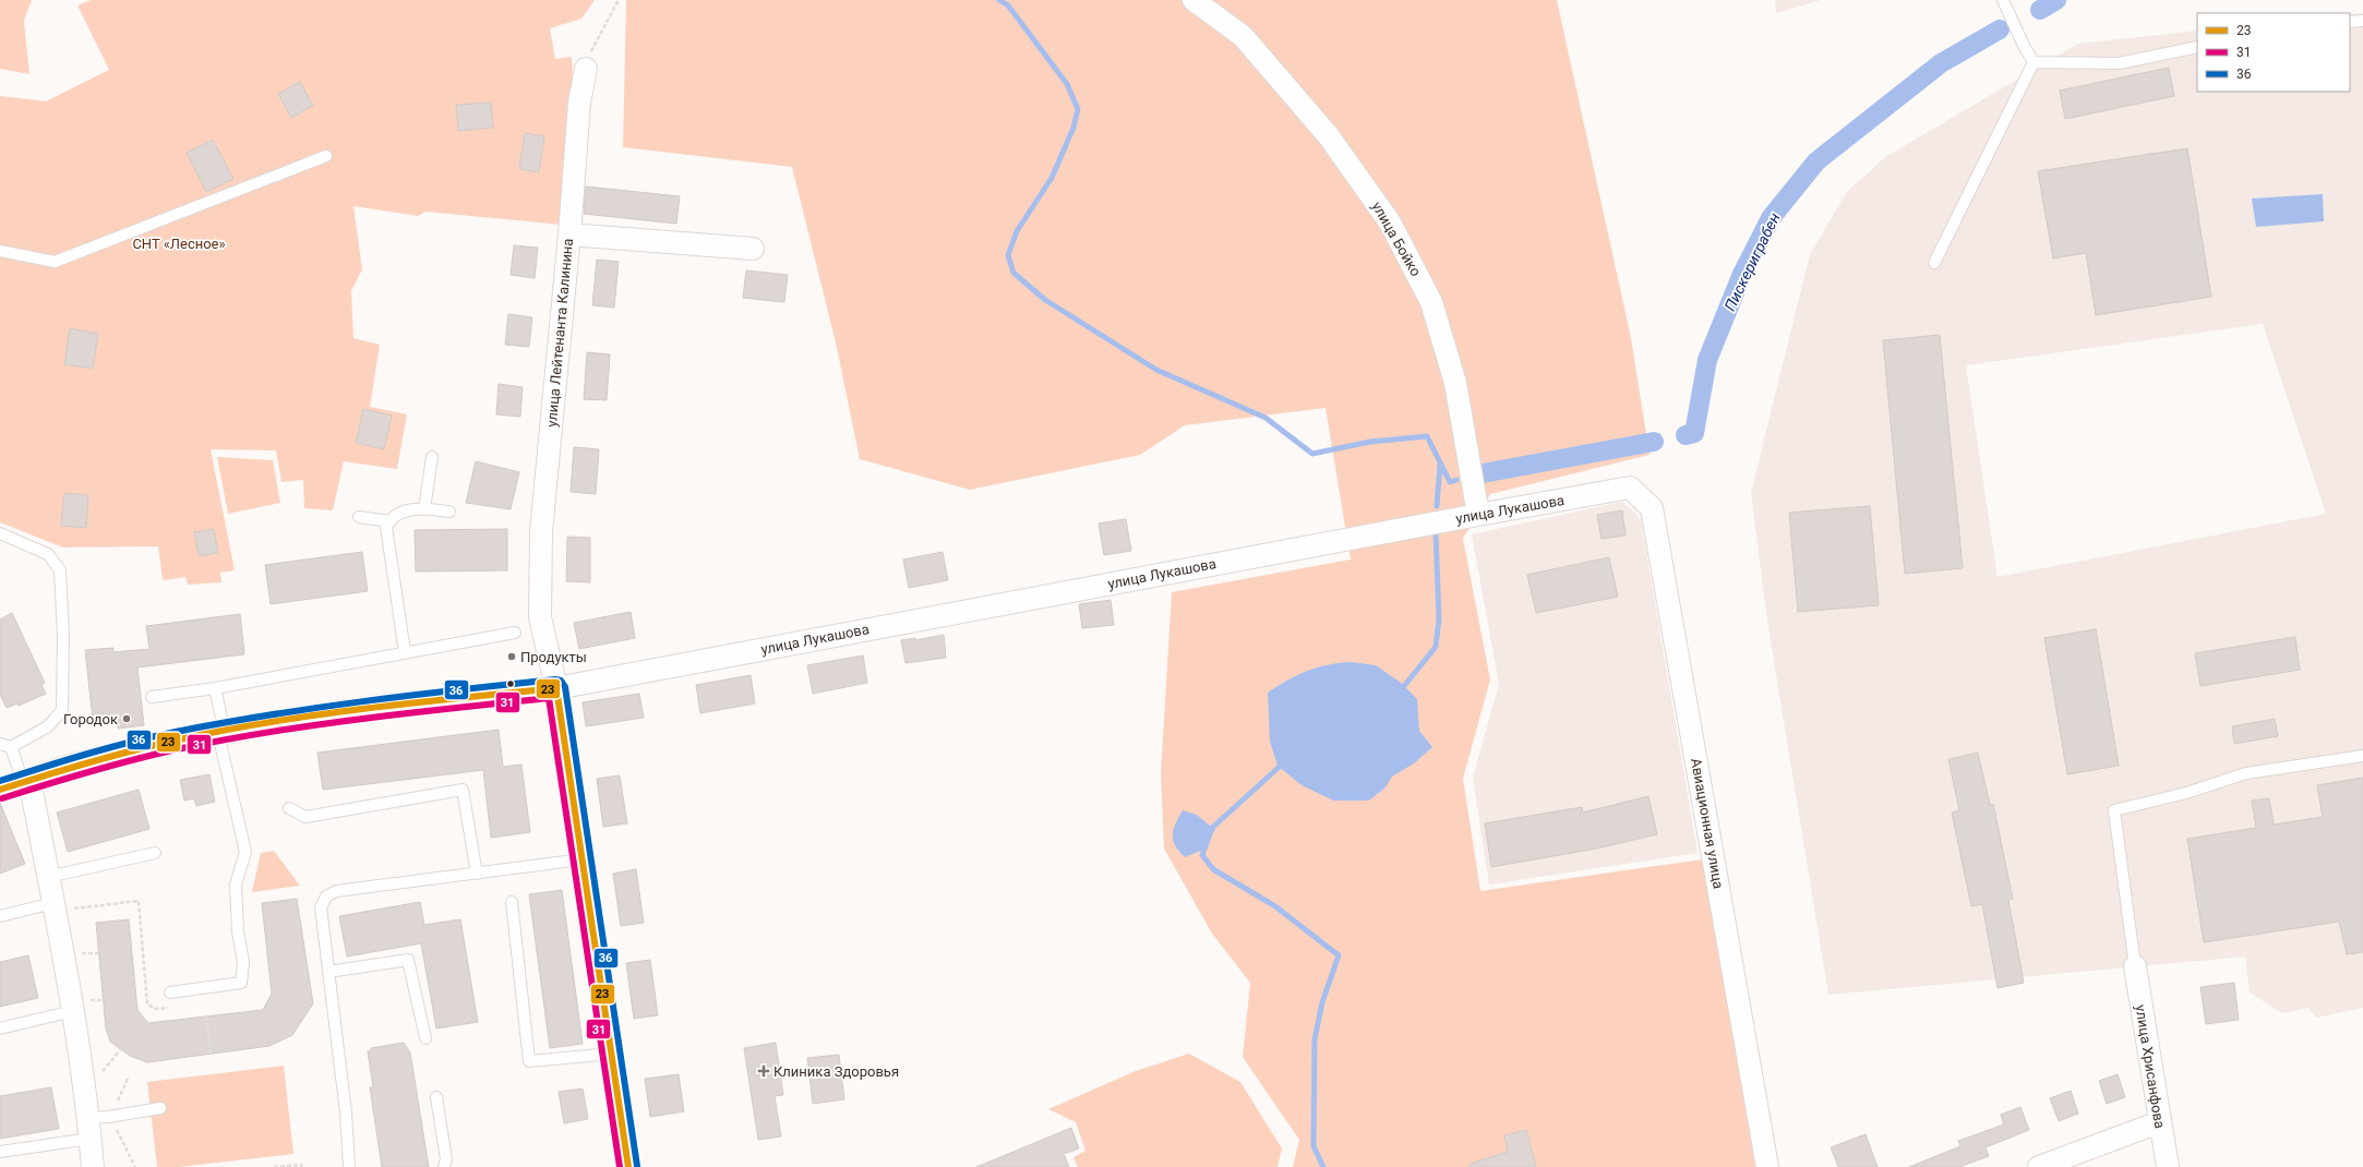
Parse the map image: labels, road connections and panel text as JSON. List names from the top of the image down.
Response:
{
  "streets": {
    "main road": ["улица Лейтенанта Калинина", "улица Лукашова"],
    "street": ["улица Бойко", "Авиационная улица", "улица Хрисанфова"]
  },
  "crossings": [
    ["улица Бойко", "улица Лукашова"],
    ["улица Лейтенанта Калинина", "улица Лукашова"],
    ["улица Лукашова", "Авиационная улица"]
  ],
  "water": ["Пискериграбен"],
  "parks": ["СНТ «Лесное»"],
  "places": {
    "other": ["Продукты", "Городок"],
    "health": ["Клиника Здоровья"]
  },
  "lines": ["transit line 36", "transit line 23", "transit line 31"],
  "legend": ["23", "31", "36"]
}
